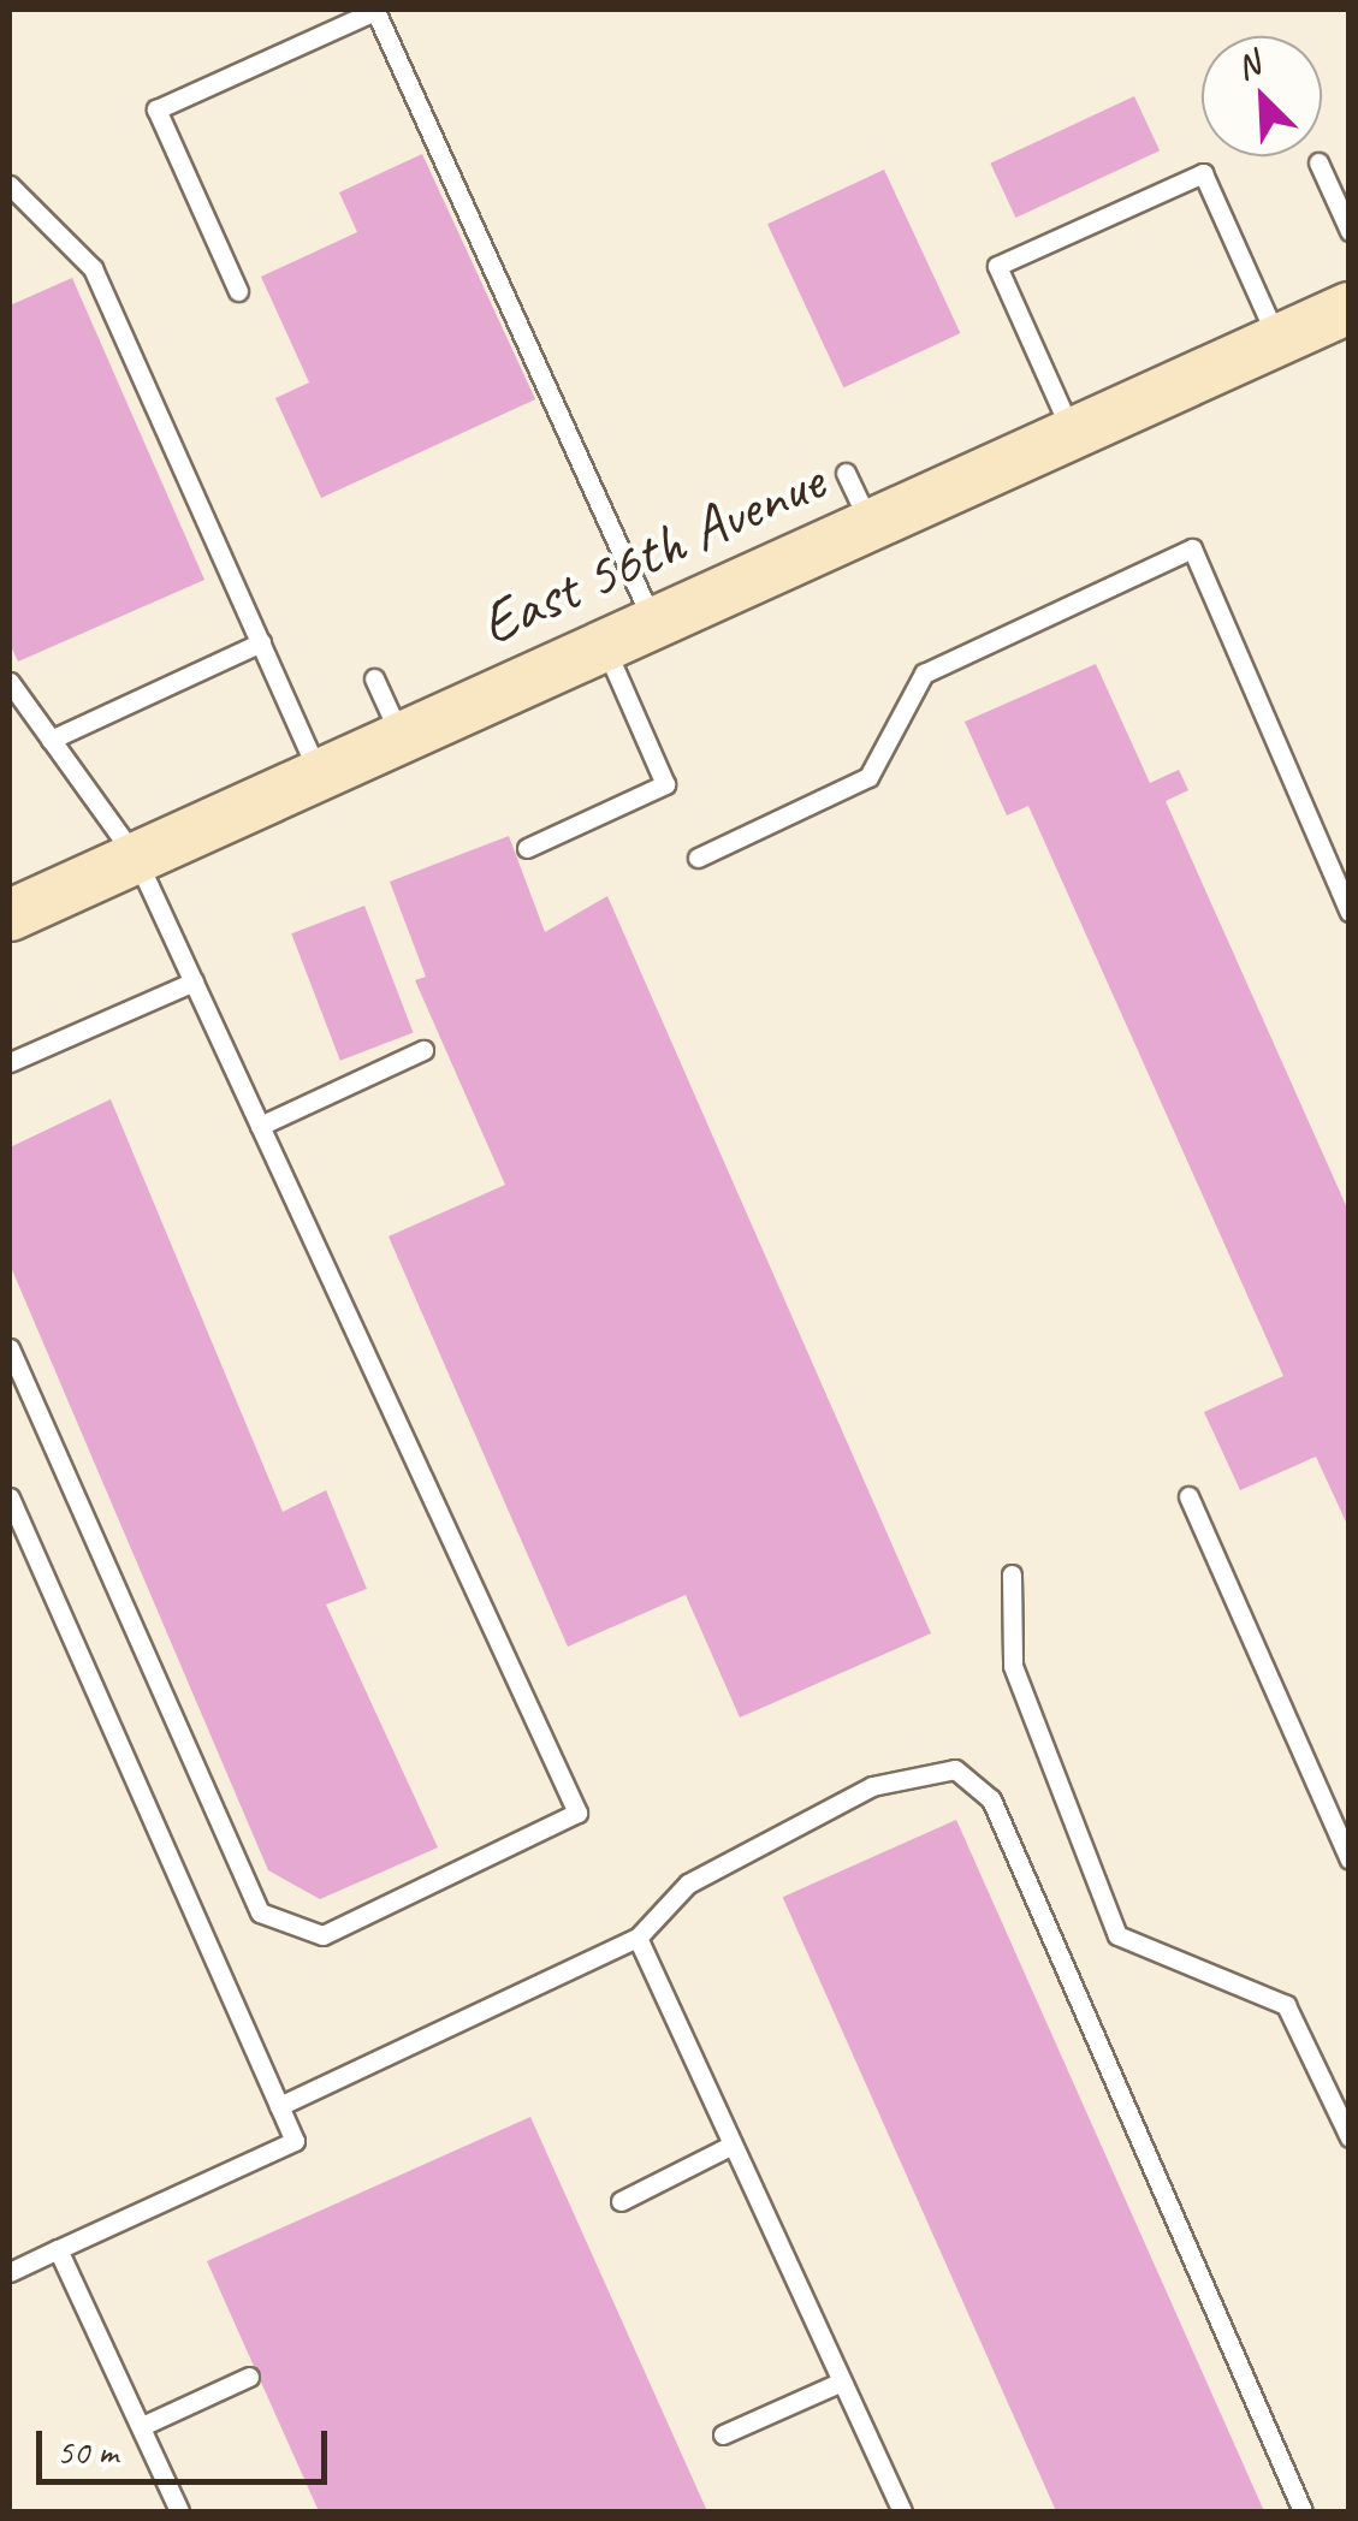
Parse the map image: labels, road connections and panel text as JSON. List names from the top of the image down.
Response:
{
  "streets": {
    "main road": ["East 56th Avenue"]
  },
  "scale_bar": "50 m",
  "north": "top left"
}
